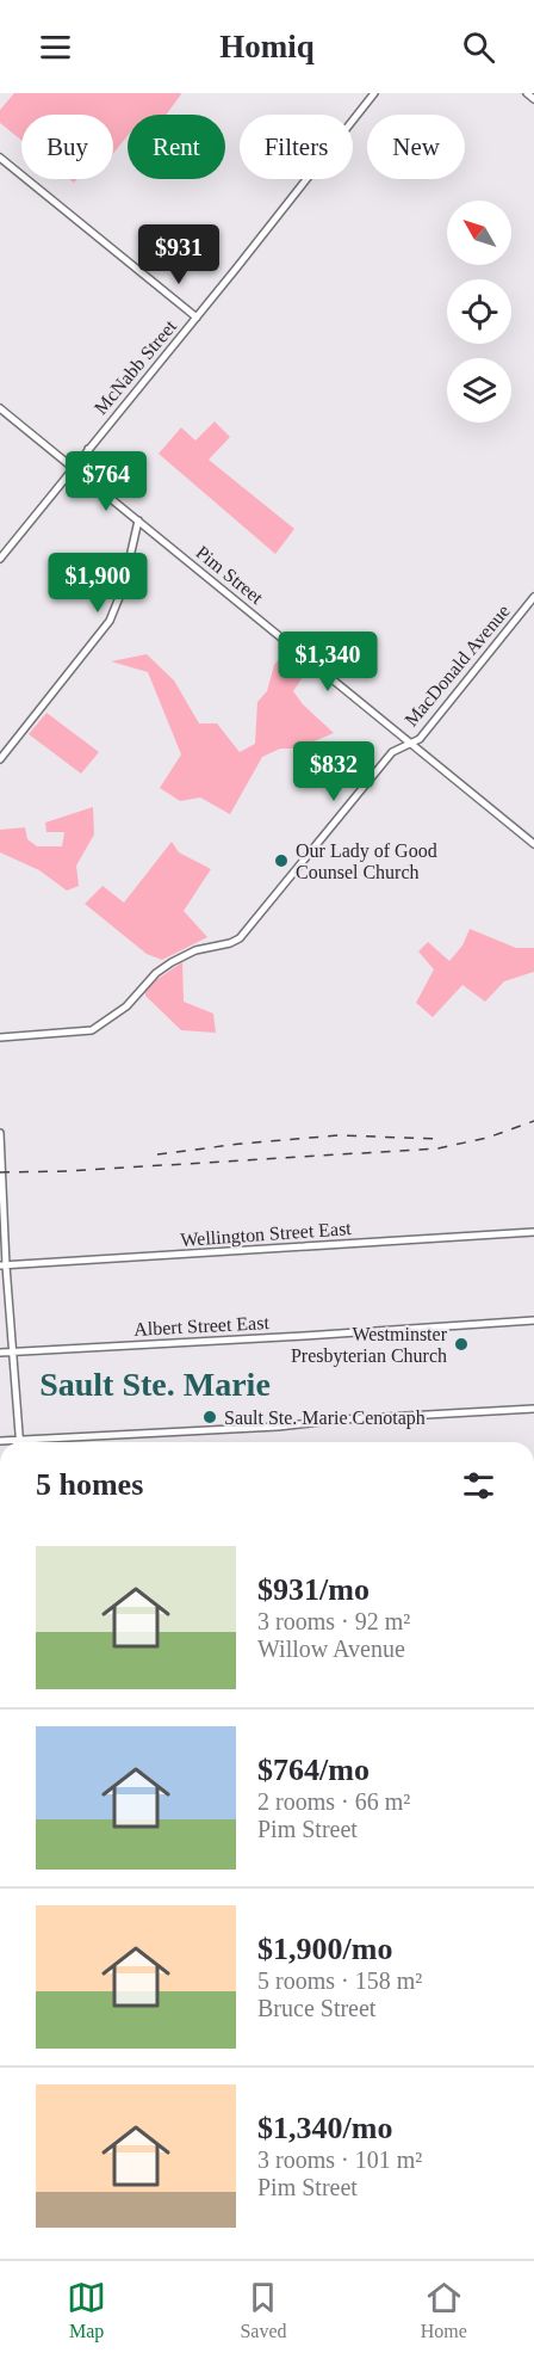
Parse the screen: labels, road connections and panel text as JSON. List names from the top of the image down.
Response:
{
  "streets": {
    "main road": [
      "McNabb Street",
      "Pim Street",
      "MacDonald Avenue",
      "Wellington Street East",
      "Albert Street East"
    ]
  },
  "crossings": [
    ["McNabb Street", "Pim Street"],
    ["Pim Street", "MacDonald Avenue"]
  ],
  "districts": ["Sault Ste. Marie"],
  "places": ["Our Lady of Good Counsel Church", "Westminster Presbyterian Church", "Sault Ste. Marie Cenotaph"],
  "north": "top left",
  "page": {
    "header": "Homiq",
    "chip": [
      "Buy",
      "Rent",
      "Filters",
      "New"
    ],
    "price": [
      "$931",
      "$764",
      "$1,900",
      "$1,340",
      "$832"
    ],
    "heading": "5 homes",
    "list": [
      {
        "name": "$931/mo",
        "note": "3 rooms · 92 m² · Willow Avenue"
      },
      {
        "name": "$764/mo",
        "note": "2 rooms · 66 m² · Pim Street"
      },
      {
        "name": "$1,900/mo",
        "note": "5 rooms · 158 m² · Bruce Street"
      },
      {
        "name": "$1,340/mo",
        "note": "3 rooms · 101 m² · Pim Street"
      }
    ],
    "tabs": ["Map", "Saved", "Home"]
  }
}
